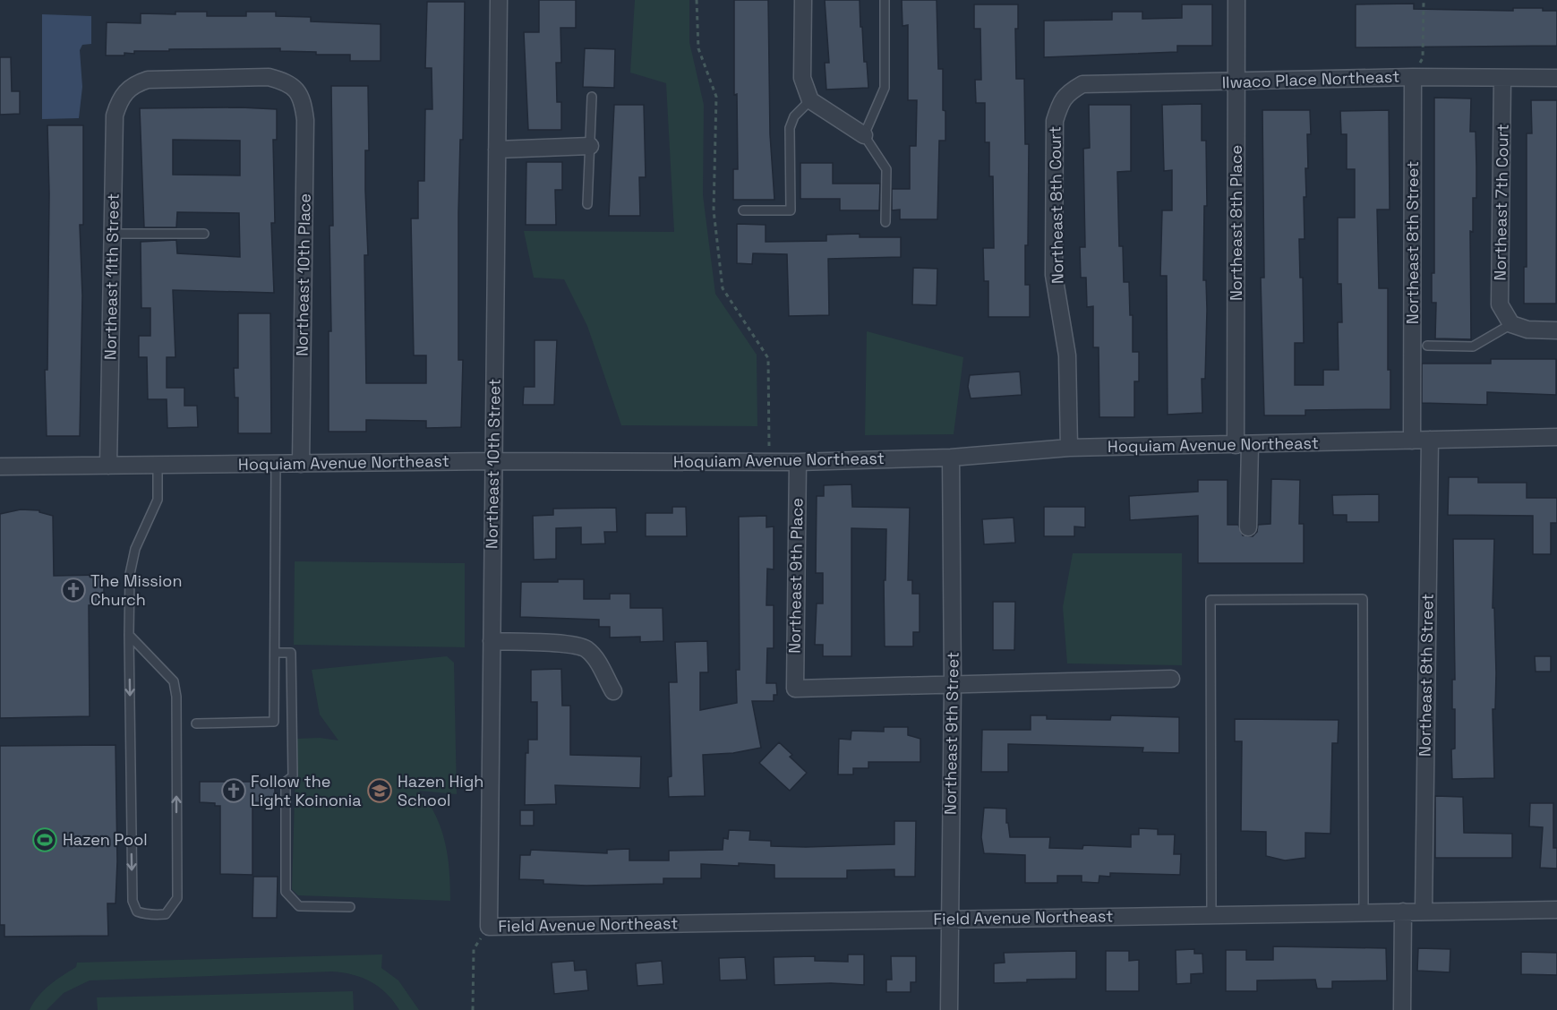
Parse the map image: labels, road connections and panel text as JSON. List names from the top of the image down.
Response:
{
  "streets": {
    "street": [
      "Ilwaco Place Northeast",
      "Northeast 7th Court",
      "Northeast 8th Court",
      "Northeast 8th Place",
      "Northeast 8th Street",
      "Northeast 10th Place",
      "Northeast 11th Street",
      "Hoquiam Avenue Northeast",
      "Northeast 10th Street",
      "Northeast 9th Place",
      "Northeast 9th Street",
      "Field Avenue Northeast"
    ]
  },
  "crossings": [
    ["Ilwaco Place Northeast", "Northeast 7th Court"],
    ["Ilwaco Place Northeast", "Northeast 8th Court"],
    ["Ilwaco Place Northeast", "Northeast 8th Place"],
    ["Ilwaco Place Northeast", "Northeast 8th Street"],
    ["Northeast 8th Court", "Hoquiam Avenue Northeast"],
    ["Northeast 8th Place", "Hoquiam Avenue Northeast"],
    ["Northeast 8th Street", "Hoquiam Avenue Northeast"],
    ["Northeast 8th Street", "Field Avenue Northeast"],
    ["Northeast 10th Place", "Northeast 11th Street"],
    ["Northeast 10th Place", "Hoquiam Avenue Northeast"],
    ["Northeast 11th Street", "Hoquiam Avenue Northeast"],
    ["Hoquiam Avenue Northeast", "Northeast 10th Street"],
    ["Hoquiam Avenue Northeast", "Northeast 9th Place"],
    ["Hoquiam Avenue Northeast", "Northeast 9th Street"],
    ["Northeast 10th Street", "Field Avenue Northeast"],
    ["Northeast 9th Place", "Northeast 9th Street"],
    ["Northeast 9th Street", "Field Avenue Northeast"]
  ],
  "places": {
    "church": ["The Mission Church", "Follow the Light Koinonia"],
    "school or university": ["Hazen High School"],
    "sports": ["Hazen Pool"]
  }
}
